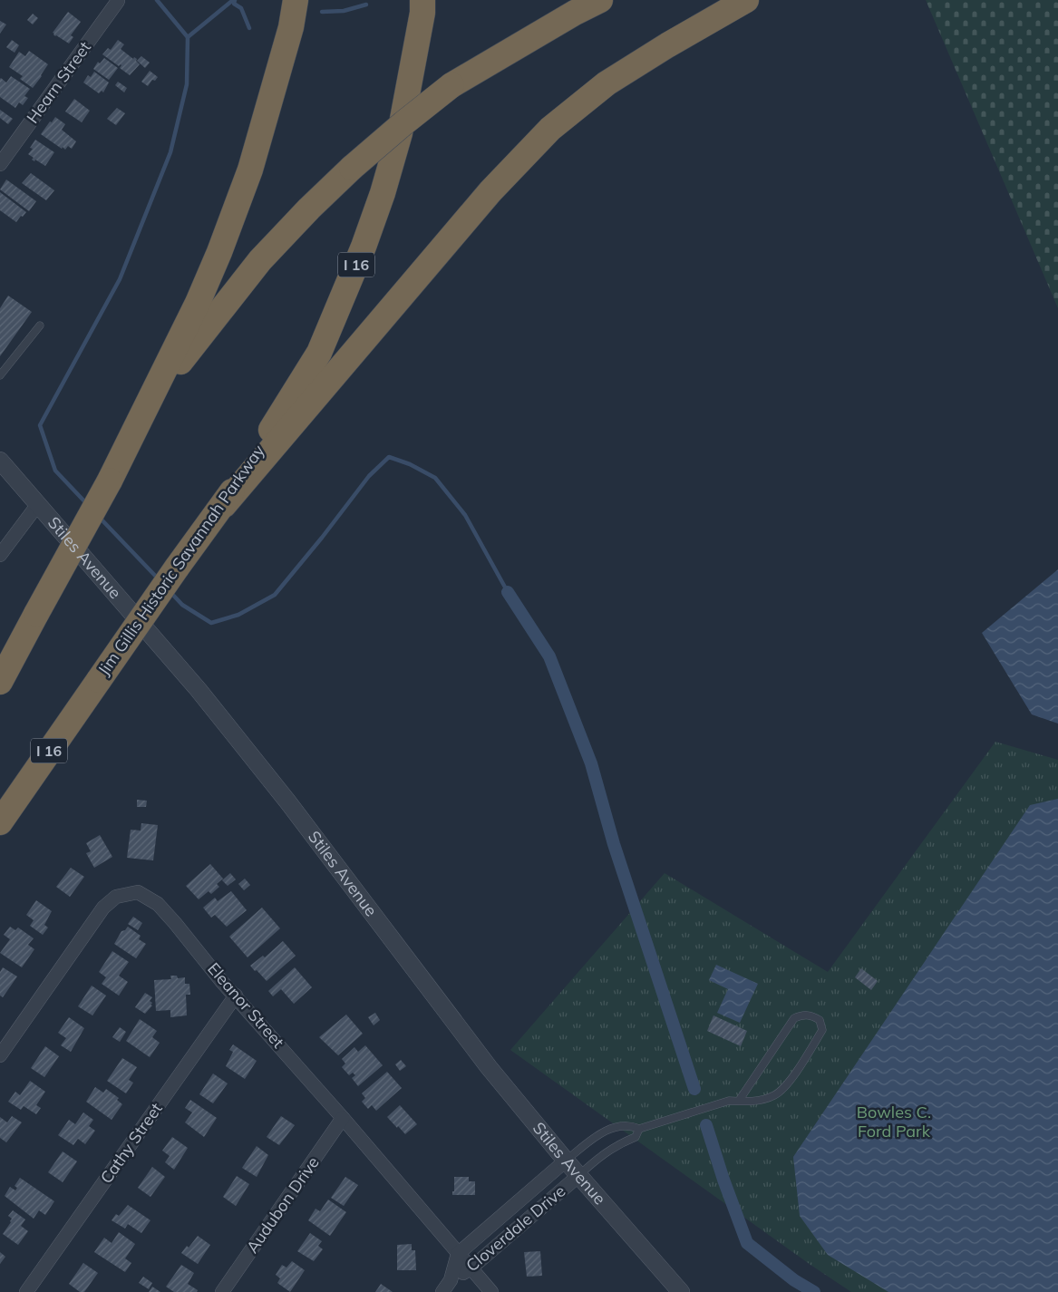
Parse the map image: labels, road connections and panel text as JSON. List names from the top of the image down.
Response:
{
  "streets": {
    "highway": ["I 16", "Jim Gillis Historic Savannah Parkway"],
    "street": [
      "Hearn Street",
      "Stiles Avenue",
      "Eleanor Street",
      "Cathy Street",
      "Audubon Drive",
      "Cloverdale Drive"
    ]
  },
  "crossings": [
    ["Stiles Avenue", "Cloverdale Drive"],
    ["Eleanor Street", "Cathy Street"],
    ["Eleanor Street", "Audubon Drive"],
    ["Eleanor Street", "Cloverdale Drive"]
  ],
  "parks": ["Bowles C. Ford Park"]
}
